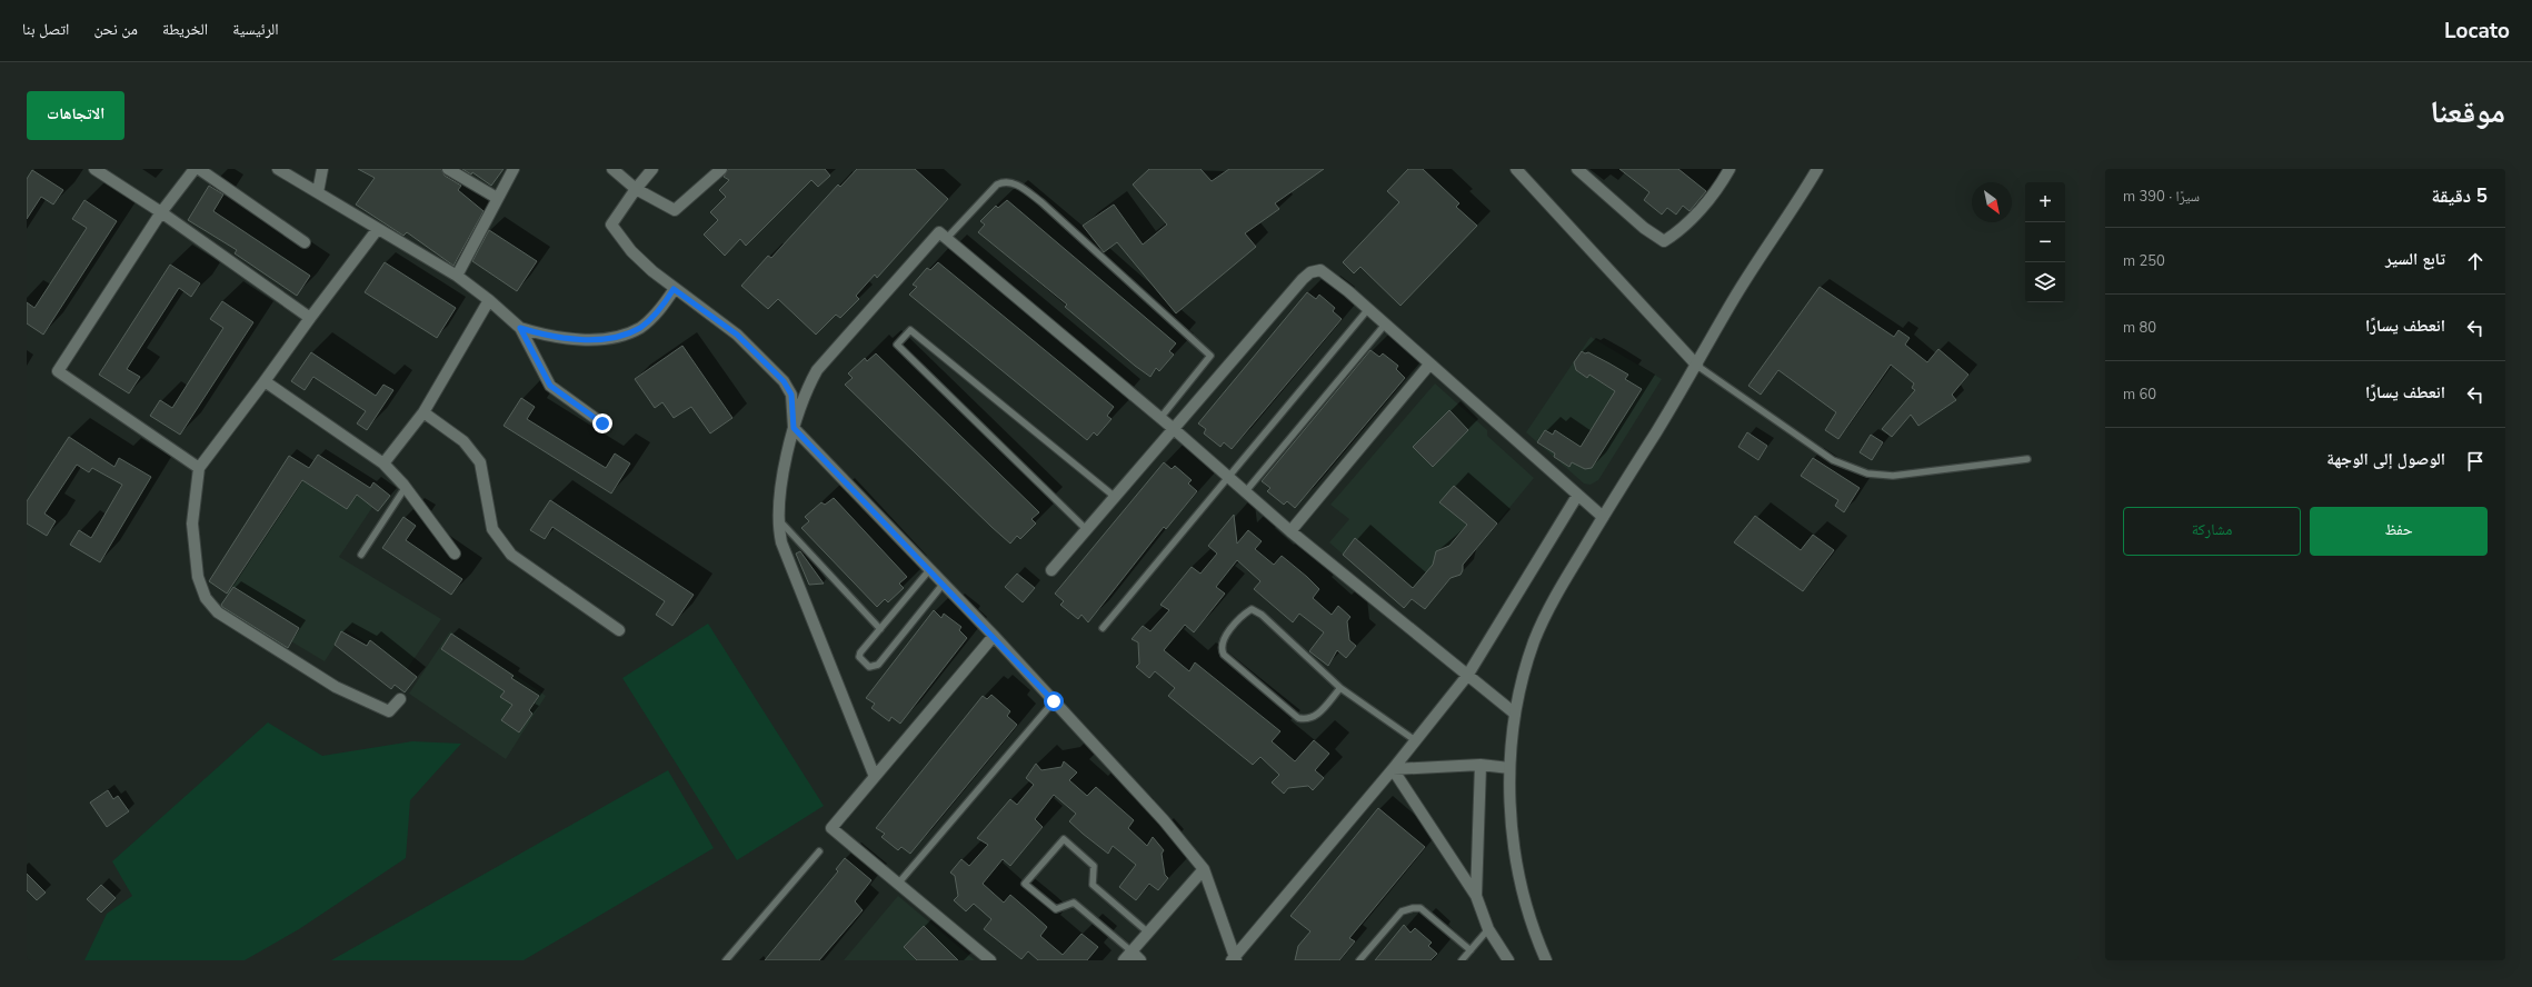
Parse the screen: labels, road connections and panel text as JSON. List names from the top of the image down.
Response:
{
  "north": "bottom right",
  "page": {
    "header": "Locato",
    "nav": [
      "الرئيسية",
      "الخريطة",
      "من نحن",
      "اتصل بنا"
    ],
    "title": "موقعنا",
    "buttons": [
      "الاتجاهات",
      ["حفظ", "مشاركة"]
    ],
    "heading": ["5 دقيقة", "سيرًا · 390 m"],
    "map_buttons": ["+", "−"],
    "list": [
      ["تابع السير", "250 m"],
      ["انعطف يسارًا", "80 m"],
      ["انعطف يسارًا", "60 m"],
      "الوصول إلى الوجهة"
    ]
  }
}
